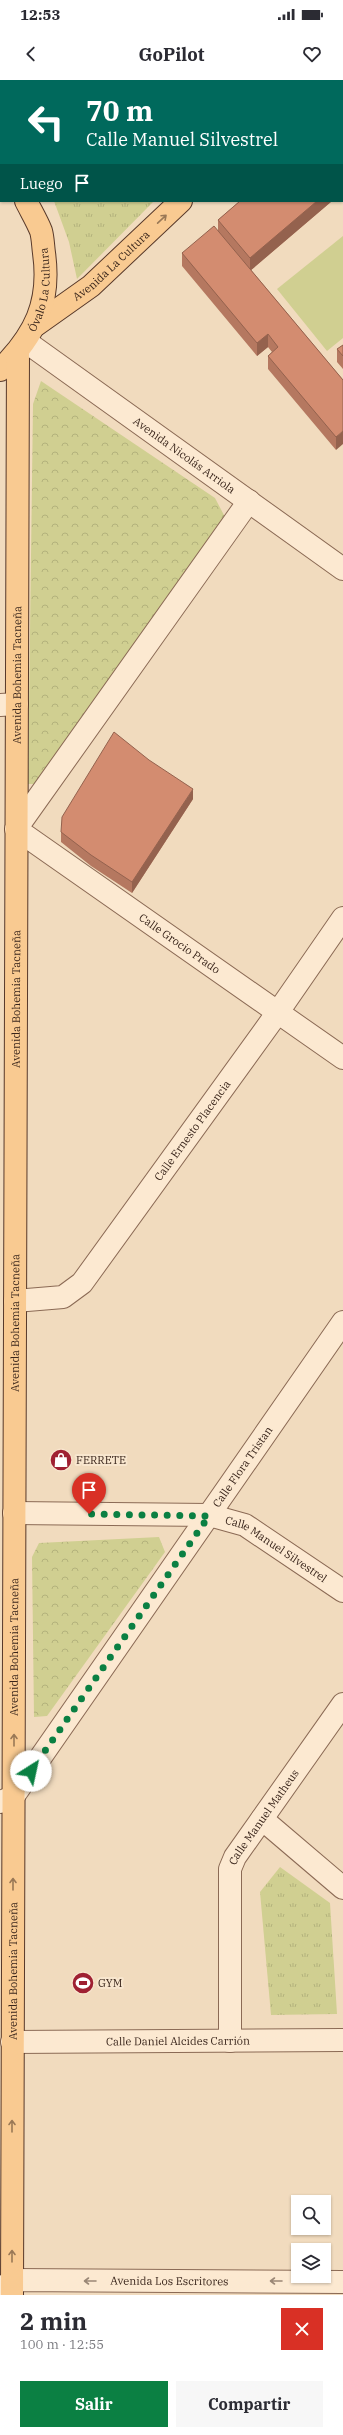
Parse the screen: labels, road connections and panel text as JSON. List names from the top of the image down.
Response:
{
  "streets": {
    "main road": ["Avenida La Cultura", "Óvalo La Cultura", "Avenida Bohemia Tacneña"],
    "street": [
      "Avenida Nicolás Arriola",
      "Calle Grocio Prado",
      "Calle Ernesto Placencia",
      "Calle Flora Tristan",
      "Calle Manuel Silvestrel",
      "Calle Manuel Matheus",
      "Calle Daniel Alcides Carrión",
      "Avenida Los Escritores"
    ]
  },
  "crossings": [
    ["Avenida La Cultura", "Óvalo La Cultura"],
    ["Avenida La Cultura", "Avenida Nicolás Arriola"],
    ["Avenida La Cultura", "Avenida Bohemia Tacneña"],
    ["Óvalo La Cultura", "Avenida Nicolás Arriola"],
    ["Óvalo La Cultura", "Avenida Bohemia Tacneña"],
    ["Avenida Nicolás Arriola", "Avenida Bohemia Tacneña"],
    ["Avenida Bohemia Tacneña", "Calle Grocio Prado"],
    ["Avenida Bohemia Tacneña", "Calle Ernesto Placencia"],
    ["Avenida Bohemia Tacneña", "Calle Flora Tristan"],
    ["Avenida Bohemia Tacneña", "Calle Manuel Silvestrel"],
    ["Avenida Bohemia Tacneña", "Calle Daniel Alcides Carrión"],
    ["Avenida Bohemia Tacneña", "Avenida Los Escritores"],
    ["Calle Grocio Prado", "Calle Ernesto Placencia"],
    ["Calle Flora Tristan", "Calle Manuel Silvestrel"],
    ["Calle Manuel Matheus", "Calle Daniel Alcides Carrión"]
  ],
  "one_way": ["Avenida La Cultura", "Avenida Bohemia Tacneña", "Avenida Los Escritores"],
  "places": {
    "shop": ["FERRETE"],
    "sports": ["GYM"]
  },
  "page": {
    "status": "12:53",
    "header": "GoPilot",
    "turn": ["70 m", "Calle Manuel Silvestrel"],
    "then": "Luego",
    "heading": ["2 min", "100 m · 12:55"],
    "buttons": ["Salir", "Compartir"]
  }
}
